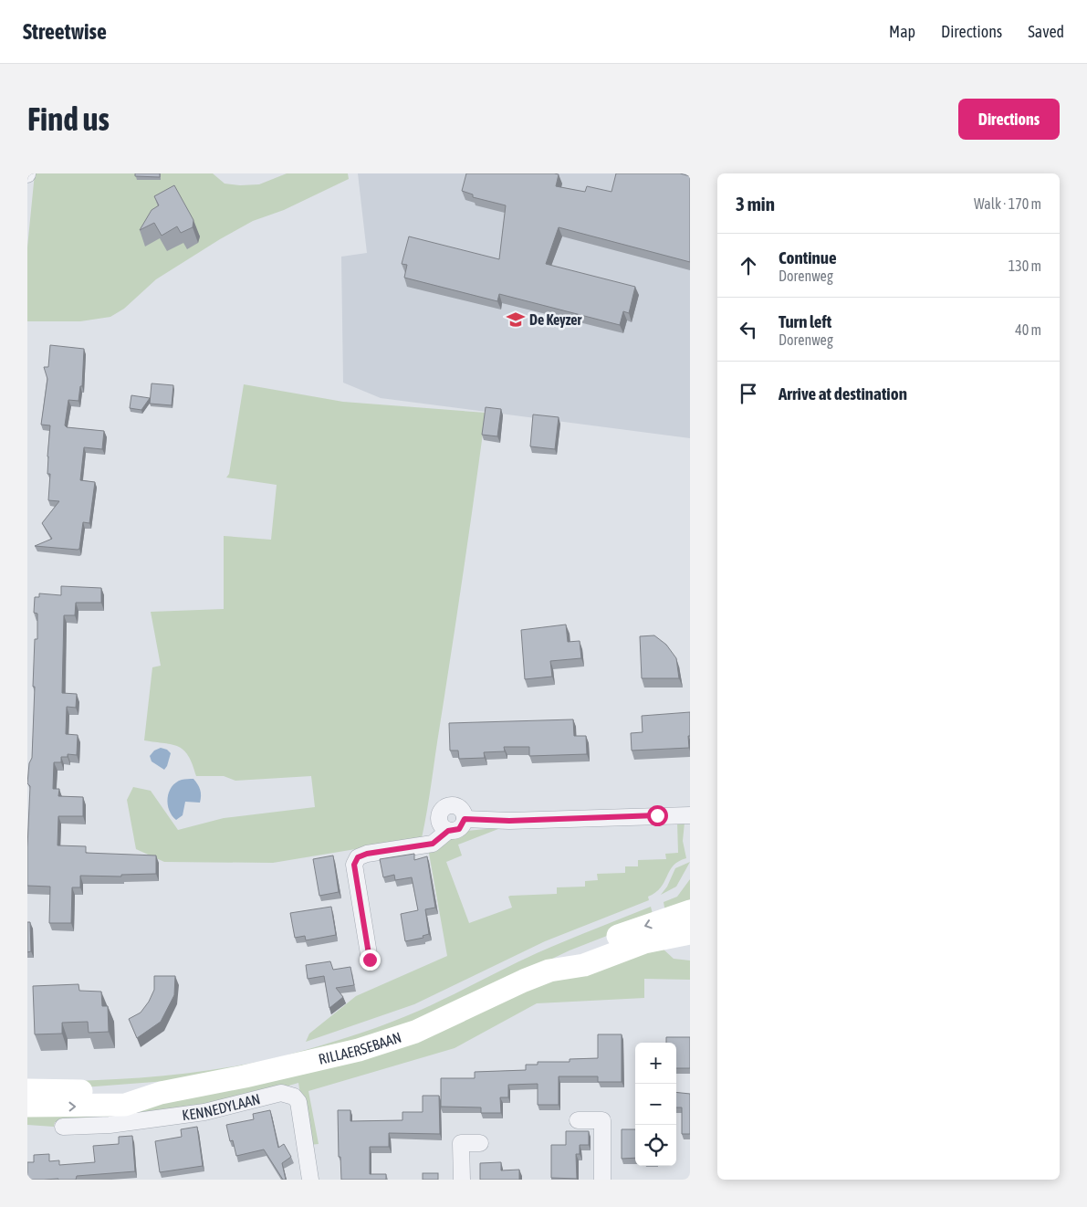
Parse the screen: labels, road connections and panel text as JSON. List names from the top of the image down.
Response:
{
  "streets": {
    "street": ["RILLAERSEBAAN", "KENNEDYLAAN"]
  },
  "places": {
    "school or university": ["De Keyzer"]
  },
  "page": {
    "header": "Streetwise",
    "nav": ["Map", "Directions", "Saved"],
    "buttons": "Directions",
    "title": "Find us",
    "heading": ["3 min", "Walk · 170 m"],
    "list": [
      ["Continue", "Dorenweg", "130 m"],
      ["Turn left", "Dorenweg", "40 m"],
      "Arrive at destination"
    ],
    "map_buttons": ["+", "−"]
  }
}
